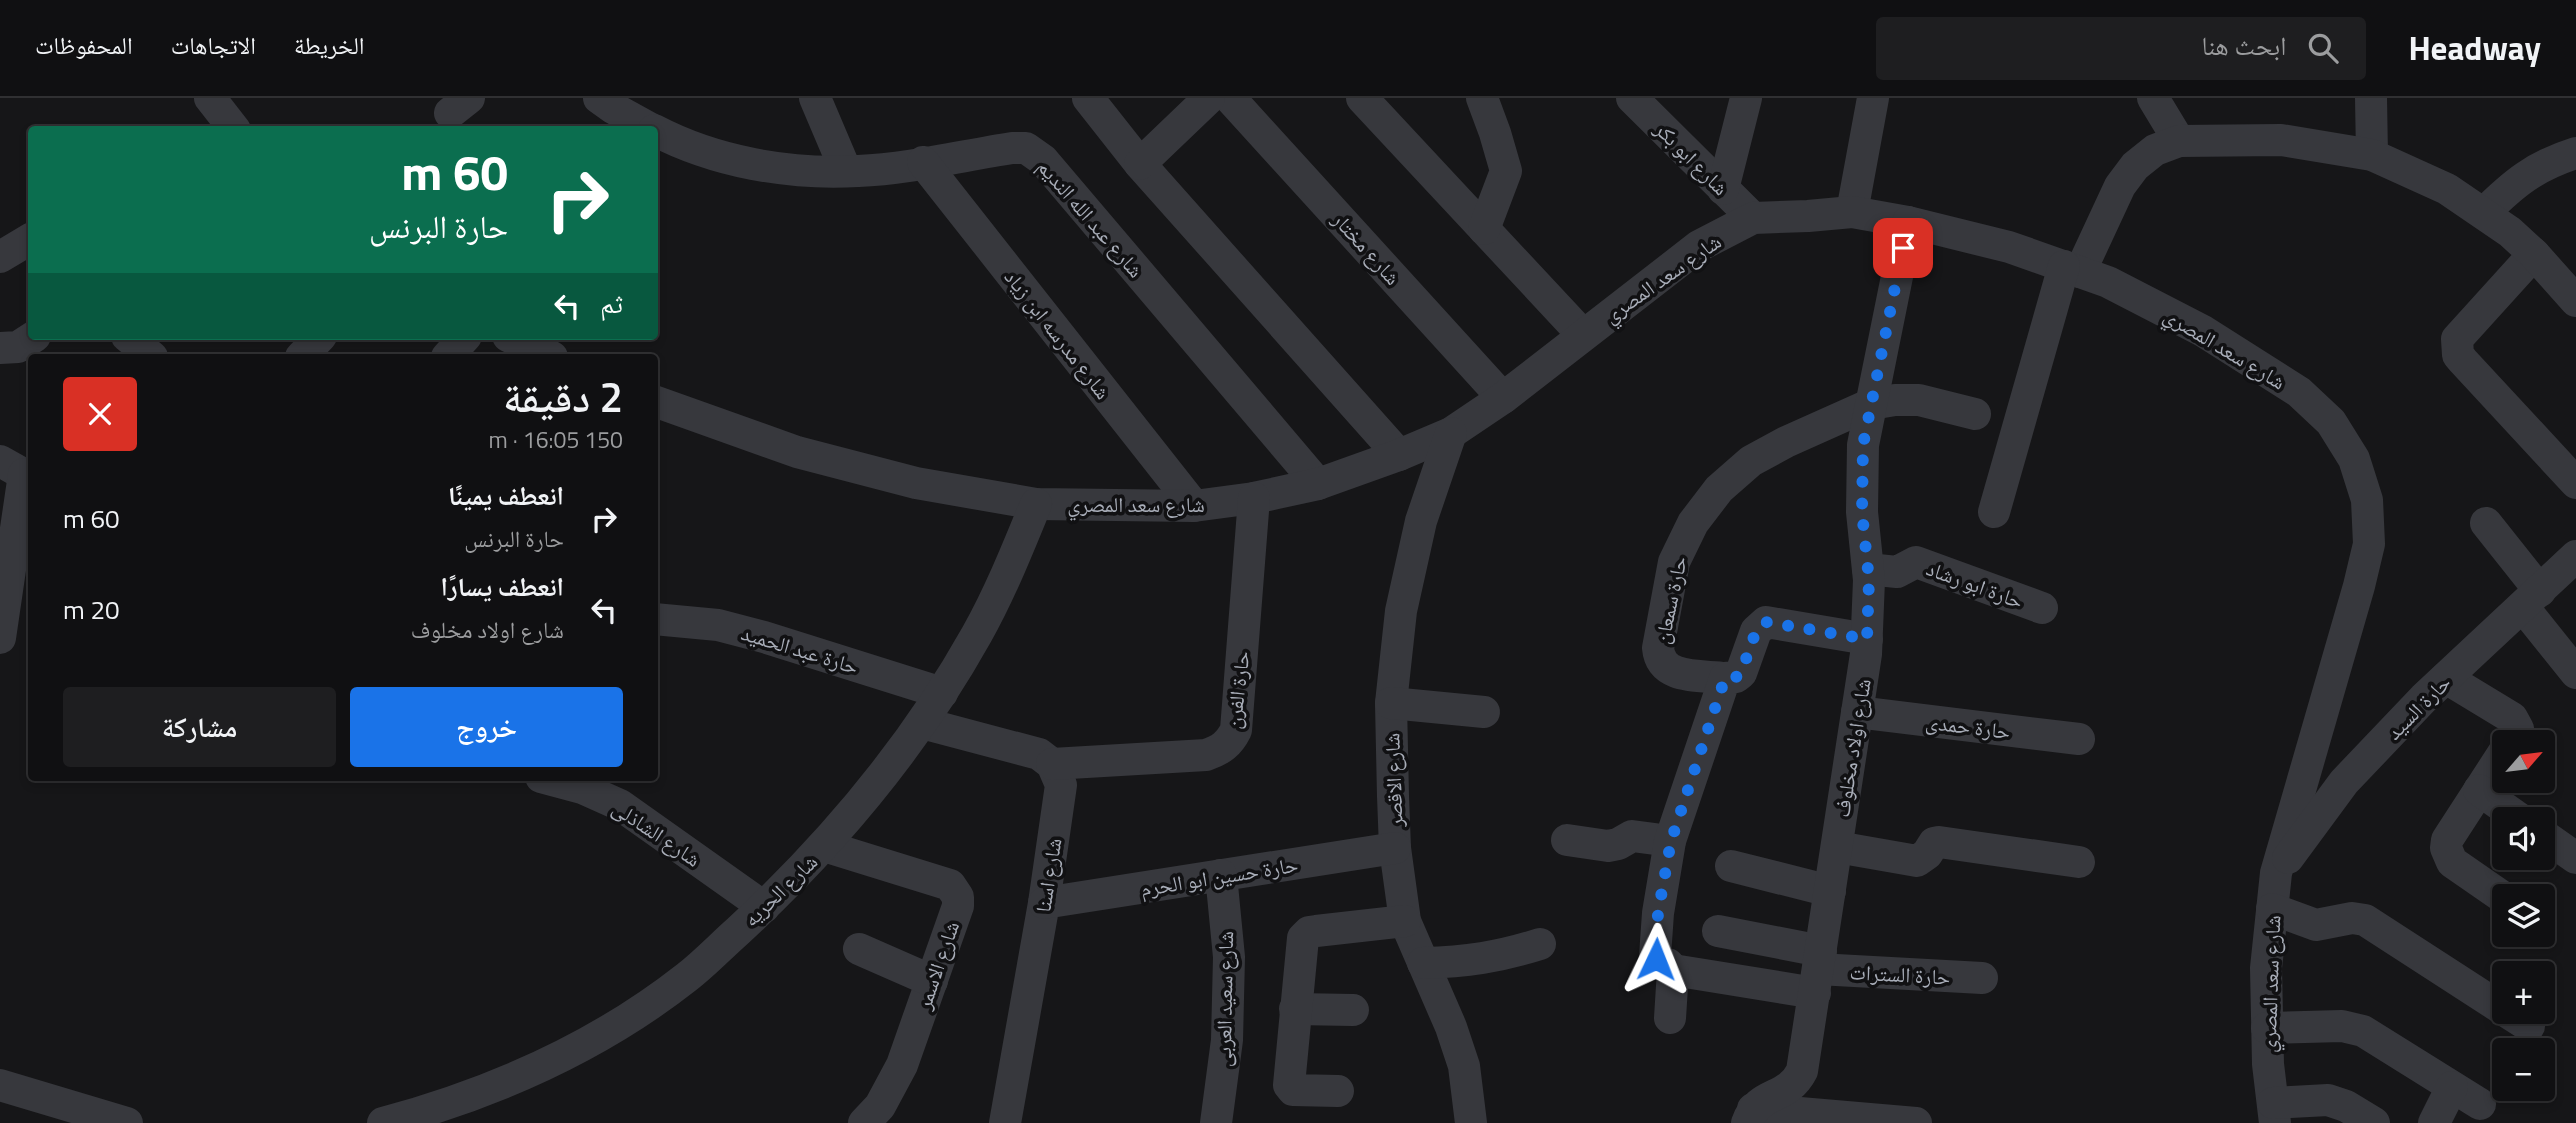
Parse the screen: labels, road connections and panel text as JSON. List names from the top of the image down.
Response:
{
  "streets": {
    "street": [
      "شارع ابو بكر",
      "شارع عبد الله النديم",
      "شارع مختار",
      "شارع سعد المصري",
      "شارع مدرسه ابن زياد",
      "حارة ابو رشاد",
      "حارة سمعان",
      "حارة عبد الحميد",
      "حارة الفرن",
      "حارة السيد",
      "حارة حمدى",
      "شارع اولاد مخلوف",
      "شارع الاقصر",
      "شارع الشاذلى",
      "شارع اسنا",
      "حارة حسين ابو الحرم",
      "شارع الحريه",
      "شارع الاسمر",
      "حارة السترات",
      "شارع سعيد العربى"
    ]
  },
  "crossings": [
    ["شارع ابو بكر", "شارع سعد المصري"],
    ["شارع عبد الله النديم", "شارع سعد المصري"],
    ["شارع عبد الله النديم", "شارع مدرسه ابن زياد"],
    ["شارع مختار", "شارع سعد المصري"],
    ["شارع سعد المصري", "شارع مدرسه ابن زياد"],
    ["شارع سعد المصري", "حارة الفرن"],
    ["شارع سعد المصري", "حارة السيد"],
    ["شارع سعد المصري", "شارع اولاد مخلوف"],
    ["شارع سعد المصري", "شارع الاقصر"],
    ["شارع سعد المصري", "شارع الحريه"],
    ["حارة ابو رشاد", "شارع اولاد مخلوف"],
    ["حارة سمعان", "شارع اولاد مخلوف"],
    ["حارة عبد الحميد", "شارع الحريه"],
    ["حارة الفرن", "شارع اسنا"],
    ["حارة حمدى", "شارع اولاد مخلوف"],
    ["شارع اولاد مخلوف", "حارة السترات"],
    ["شارع الاقصر", "حارة حسين ابو الحرم"],
    ["شارع الشاذلى", "شارع الحريه"],
    ["شارع اسنا", "حارة حسين ابو الحرم"],
    ["حارة حسين ابو الحرم", "شارع سعيد العربى"],
    ["شارع الحريه", "شارع الاسمر"]
  ],
  "north": "top right",
  "page": {
    "header": "Headway",
    "search": "ابحث هنا",
    "nav": ["الخريطة", "الاتجاهات", "المحفوظات"],
    "turn": ["60 m", "حارة البرنس"],
    "then": "ثم",
    "heading": ["2 دقيقة", "150 m · 16:05"],
    "list": [
      {
        "name": "انعطف يمينًا",
        "note": "حارة البرنس",
        "value": "60 m"
      },
      {
        "name": "انعطف يسارًا",
        "note": "شارع اولاد مخلوف",
        "value": "20 m"
      }
    ],
    "buttons": ["خروج", "مشاركة"],
    "map_buttons": ["+", "−"]
  }
}
